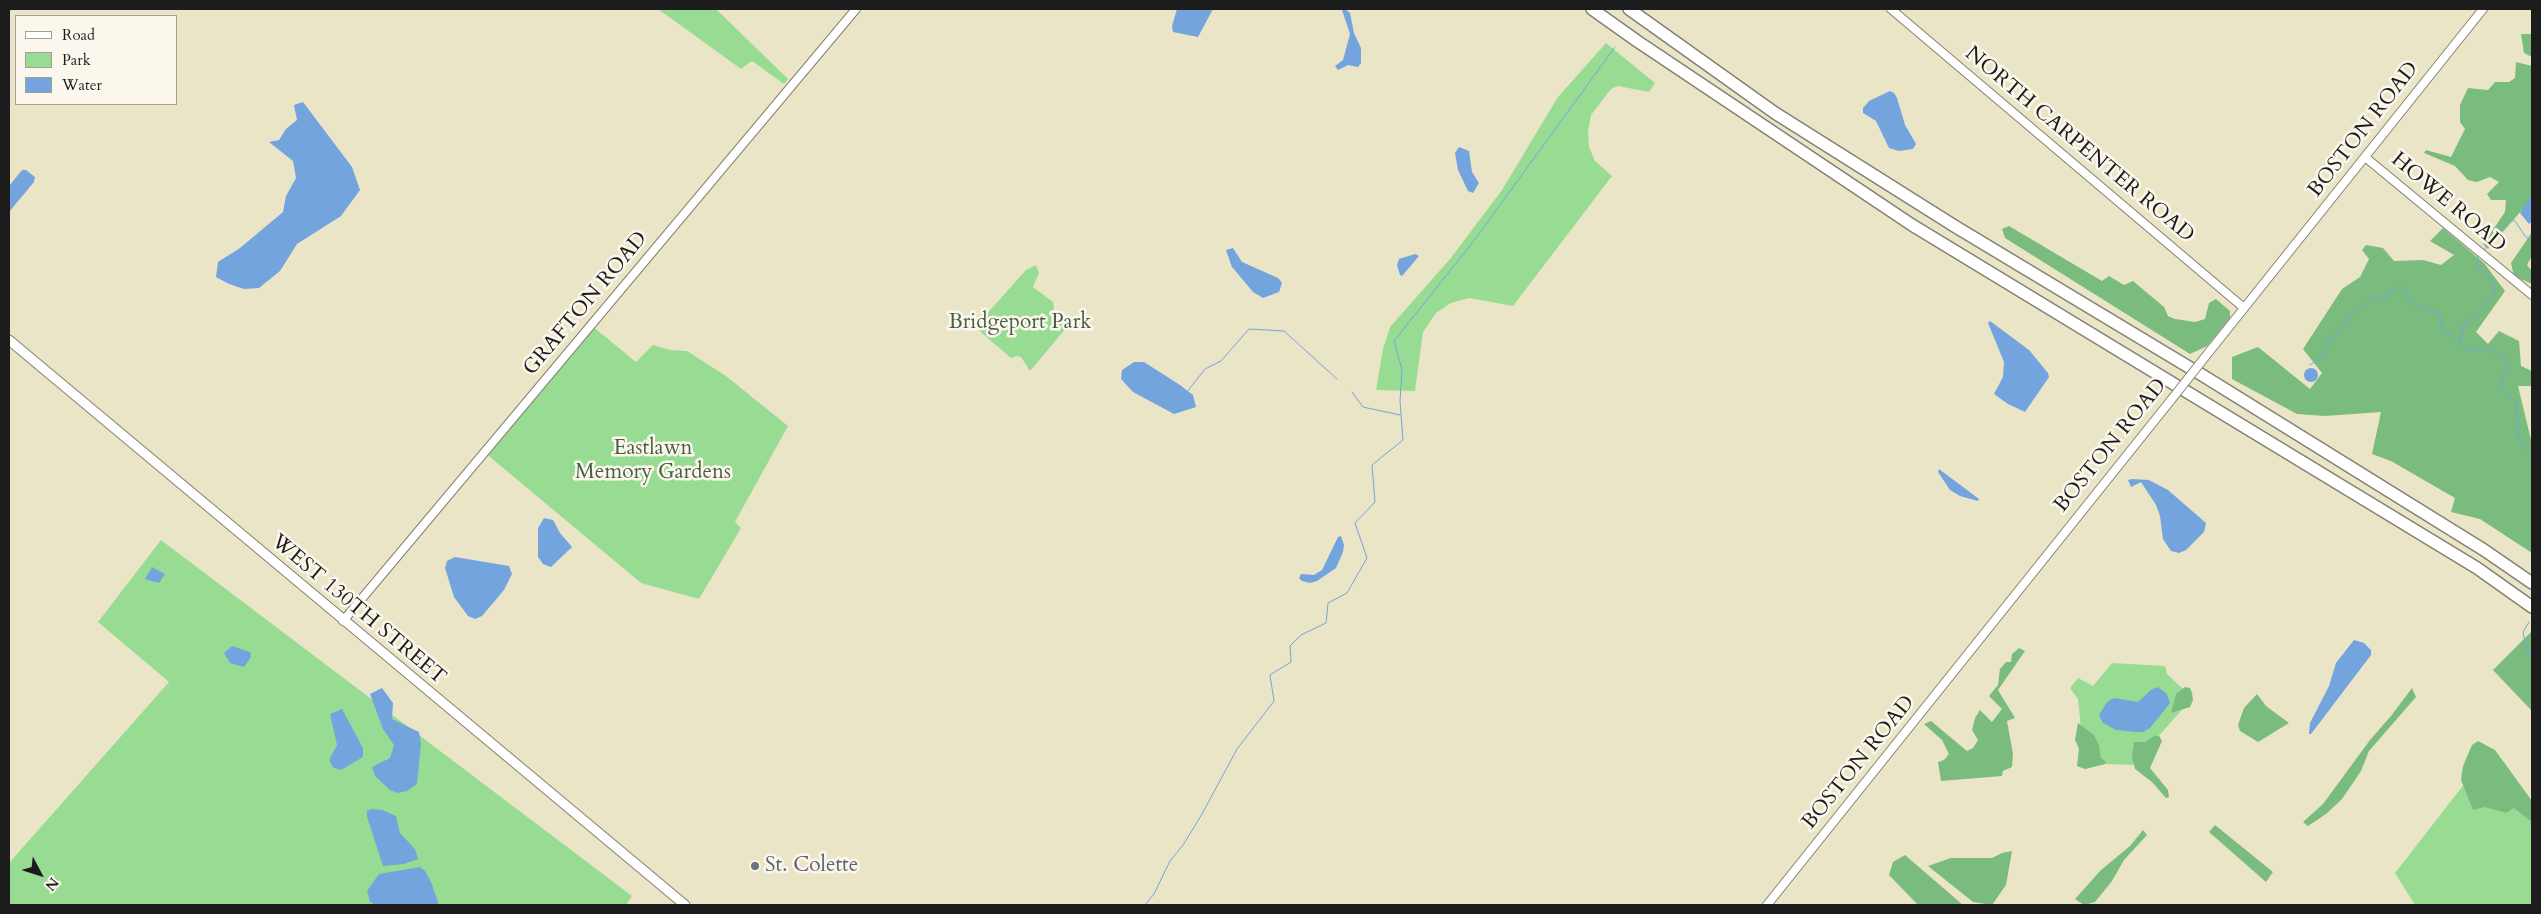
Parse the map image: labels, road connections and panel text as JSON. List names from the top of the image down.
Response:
{
  "streets": {
    "main road": ["WEST 130TH STREET"],
    "street": [
      "BOSTON ROAD",
      "NORTH CARPENTER ROAD",
      "HOWE ROAD",
      "GRAFTON ROAD"
    ]
  },
  "crossings": [
    ["BOSTON ROAD", "NORTH CARPENTER ROAD"],
    ["BOSTON ROAD", "HOWE ROAD"],
    ["GRAFTON ROAD", "WEST 130TH STREET"]
  ],
  "parks": ["Bridgeport Park", "Eastlawn Memory Gardens"],
  "places": ["St. Colette"],
  "legend": ["Road", "Park", "Water"],
  "north": "bottom right"
}
